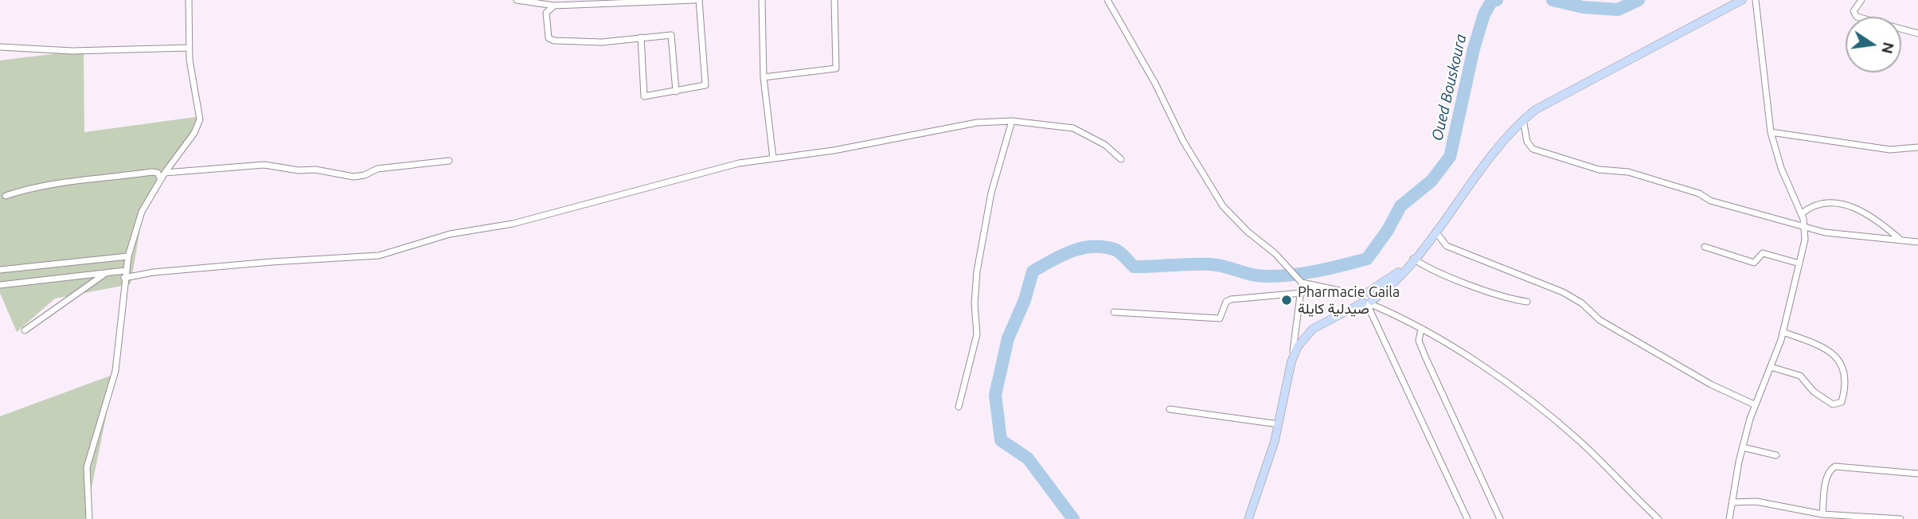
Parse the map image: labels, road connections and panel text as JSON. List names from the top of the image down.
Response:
{
  "water": ["Oued Bouskoura"],
  "places": ["Pharmacie Gaila صيدلية كايلة"],
  "north": "right"
}
